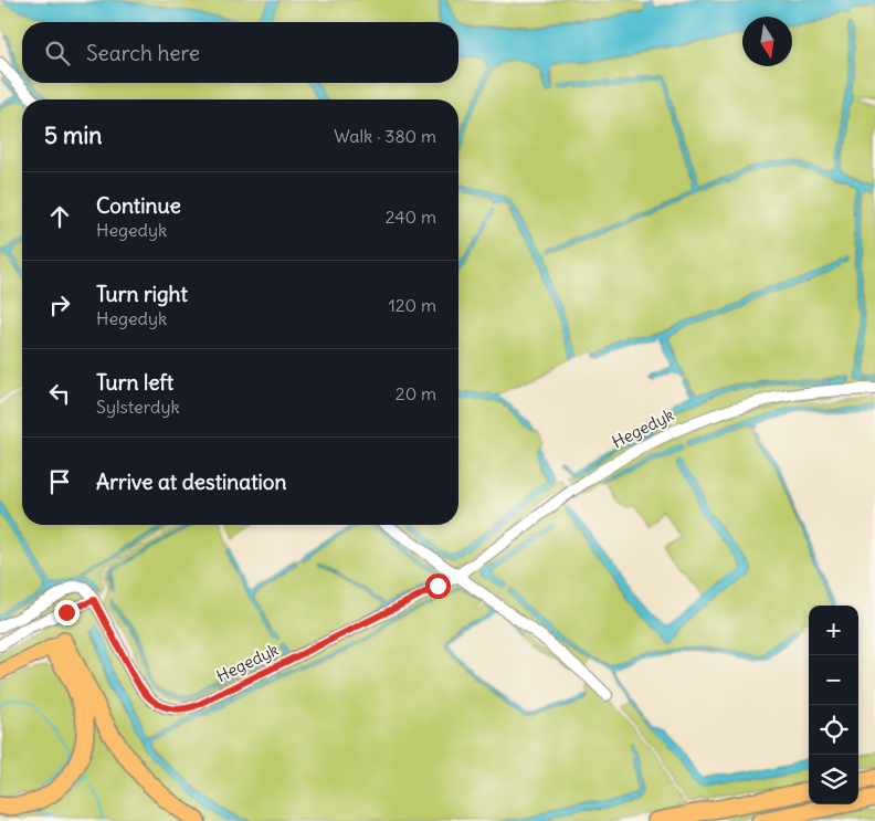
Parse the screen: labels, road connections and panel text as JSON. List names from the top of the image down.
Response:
{
  "streets": {
    "street": ["Hegedyk"]
  },
  "north": "bottom",
  "page": {
    "search": "Search here",
    "heading": ["5 min", "Walk · 380 m"],
    "list": [
      ["Continue", "Hegedyk", "240 m"],
      ["Turn right", "Hegedyk", "120 m"],
      ["Turn left", "Sylsterdyk", "20 m"],
      "Arrive at destination"
    ],
    "map_buttons": ["+", "−"]
  }
}
